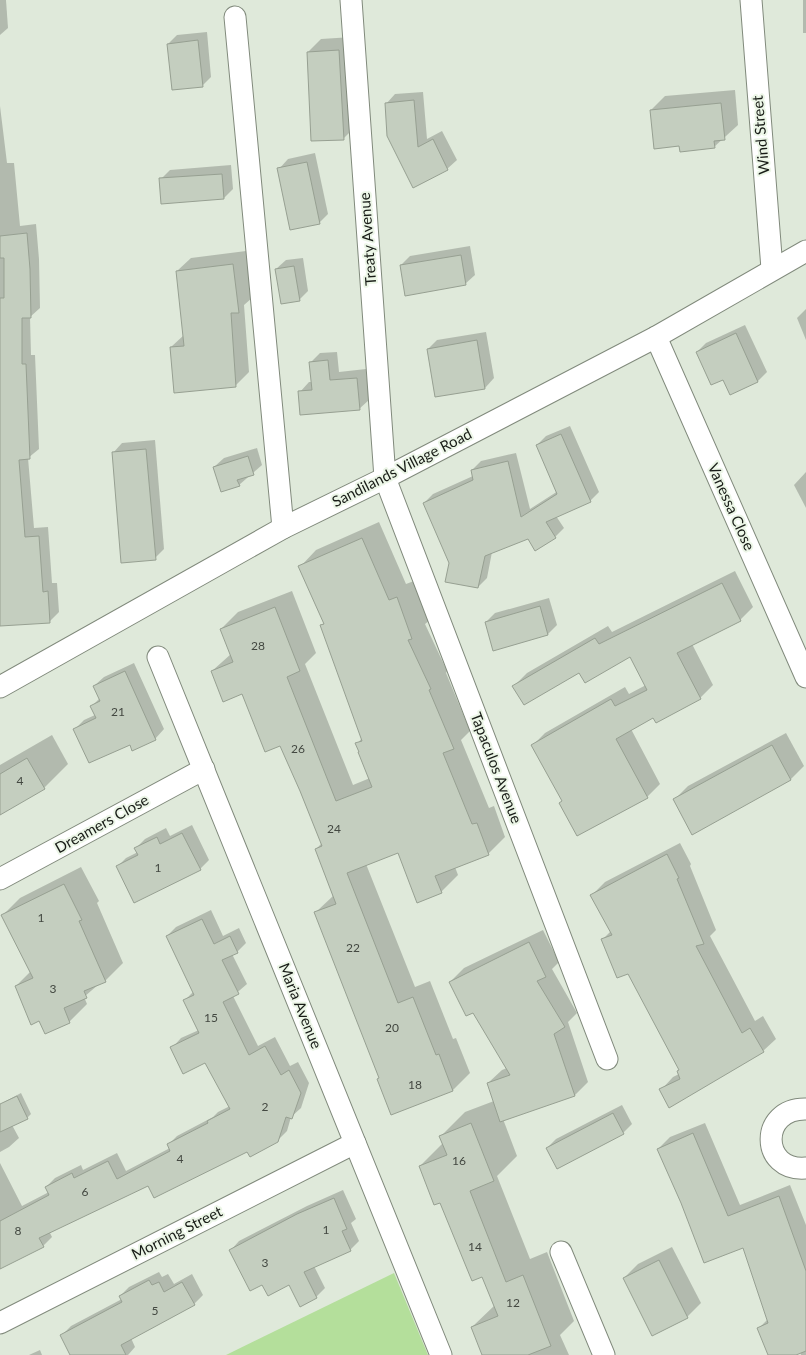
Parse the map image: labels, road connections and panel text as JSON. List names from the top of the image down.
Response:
{
  "streets": {
    "street": [
      "Wind Street",
      "Treaty Avenue",
      "Sandilands Village Road",
      "Vanessa Close",
      "Tapaculos Avenue",
      "Dreamers Close",
      "Maria Avenue",
      "Morning Street"
    ]
  },
  "crossings": [
    ["Wind Street", "Sandilands Village Road"],
    ["Treaty Avenue", "Sandilands Village Road"],
    ["Treaty Avenue", "Tapaculos Avenue"],
    ["Sandilands Village Road", "Vanessa Close"],
    ["Sandilands Village Road", "Tapaculos Avenue"],
    ["Dreamers Close", "Maria Avenue"],
    ["Maria Avenue", "Morning Street"]
  ],
  "house_numbers": [
    "28",
    "21",
    "26",
    "4",
    "24",
    "1",
    "1",
    "22",
    "3",
    "15",
    "20",
    "18",
    "2",
    "4",
    "16",
    "6",
    "1",
    "8",
    "14",
    "3",
    "12",
    "5"
  ]
}
